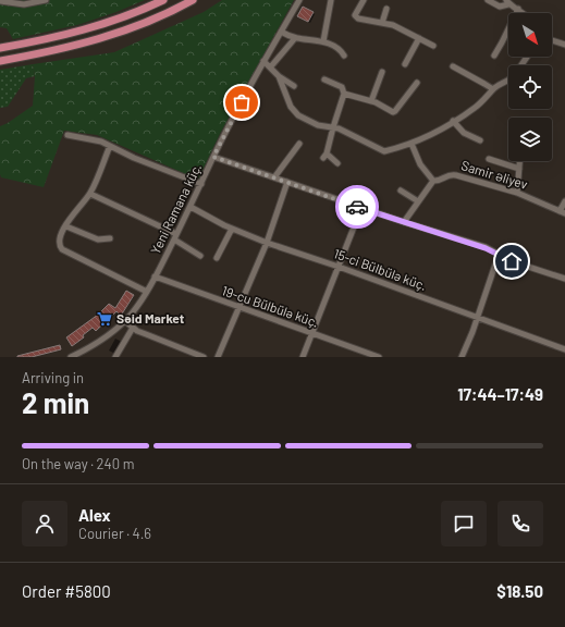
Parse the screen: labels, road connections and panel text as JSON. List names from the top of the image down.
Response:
{
  "streets": {
    "street": [
      "Samir Əliyev",
      "Yeni Ramana küç.",
      "15-ci Bülbülə küç.",
      "19-cu Bülbülə küç."
    ]
  },
  "crossings": [
    ["Yeni Ramana küç.", "15-ci Bülbülə küç."],
    ["Yeni Ramana küç.", "19-cu Bülbülə küç."]
  ],
  "places": {
    "supermarket": ["Səid Market"]
  },
  "north": "bottom right",
  "page": {
    "heading": ["2 min", "Arriving in", "17:44–17:49"],
    "panel": [
      "Alex",
      "Courier · 4.6",
      "Order #5800",
      "$18.50"
    ],
    "bar": "On the way · 240 m"
  }
}
